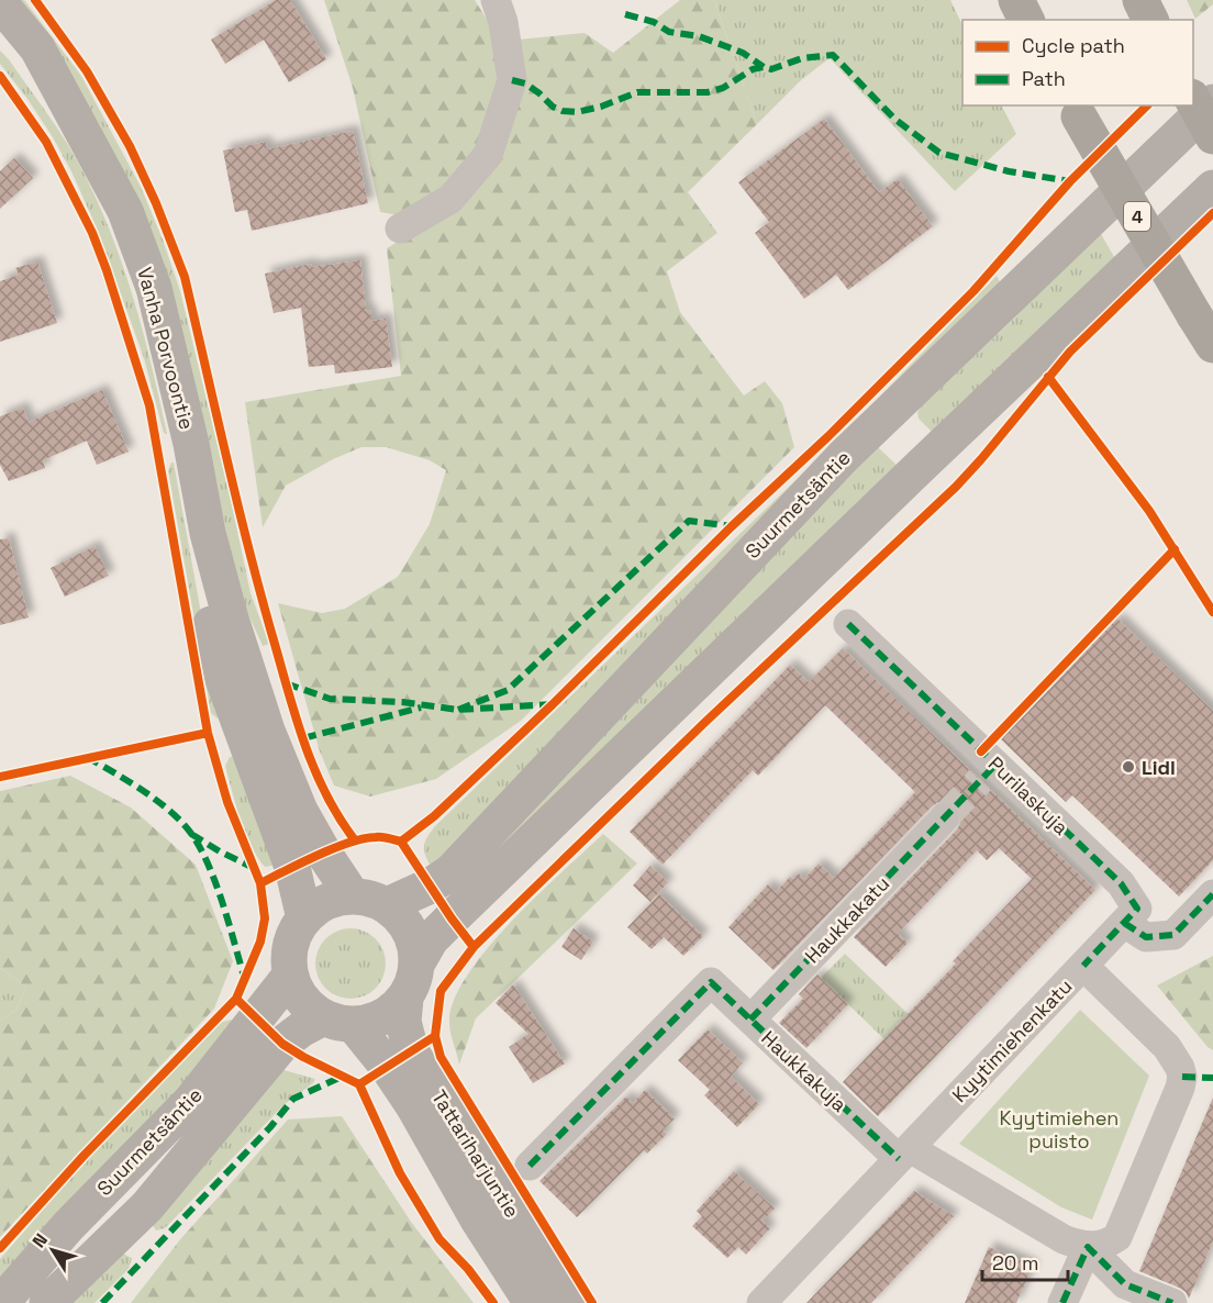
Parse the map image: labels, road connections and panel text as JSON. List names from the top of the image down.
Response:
{
  "streets": {
    "highway": ["4"],
    "main road": ["Vanha Porvoontie", "Suurmetsäntie", "Tattariharjuntie"],
    "street": [
      "Purilaskuja",
      "Haukkakatu",
      "Kyytimiehenkatu",
      "Haukkakuja"
    ]
  },
  "crossings": [
    ["Vanha Porvoontie", "Suurmetsäntie"],
    ["Vanha Porvoontie", "Tattariharjuntie"],
    ["Suurmetsäntie", "Tattariharjuntie"],
    ["Haukkakatu", "Haukkakuja"],
    ["Kyytimiehenkatu", "Haukkakuja"]
  ],
  "parks": ["Kyytimiehen puisto"],
  "places": ["Lidl"],
  "legend": ["Cycle path", "Path"],
  "scale_bar": "20 m",
  "north": "top left"
}
